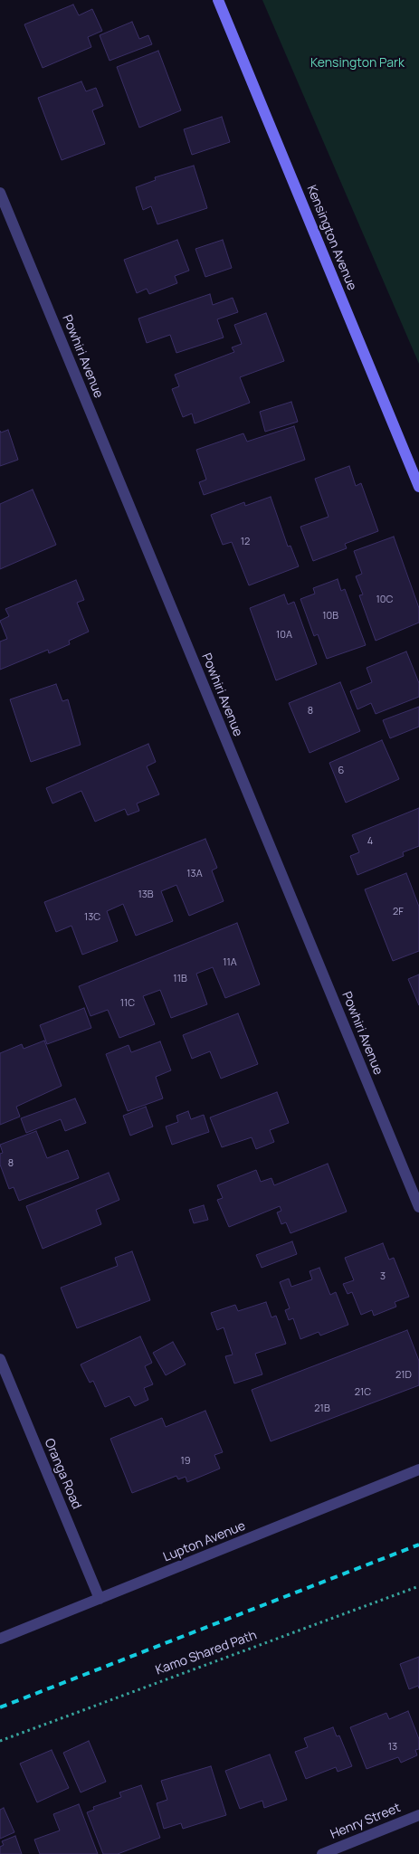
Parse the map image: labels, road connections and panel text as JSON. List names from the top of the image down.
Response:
{
  "streets": {
    "main road": ["Kensington Avenue"],
    "street": [
      "Powhiri Avenue",
      "Oranga Road",
      "Lupton Avenue",
      "Henry Street"
    ],
    "path": ["Kamo Shared Path"]
  },
  "crossings": [
    ["Oranga Road", "Lupton Avenue"]
  ],
  "parks": ["Kensington Park"],
  "house_numbers": [
    "12",
    "10C",
    "10B",
    "10A",
    "8",
    "6",
    "4",
    "13A",
    "13B",
    "2F",
    "13C",
    "11A",
    "11B",
    "11C",
    "8",
    "3",
    "21D",
    "21C",
    "21B",
    "19",
    "13"
  ]
}
